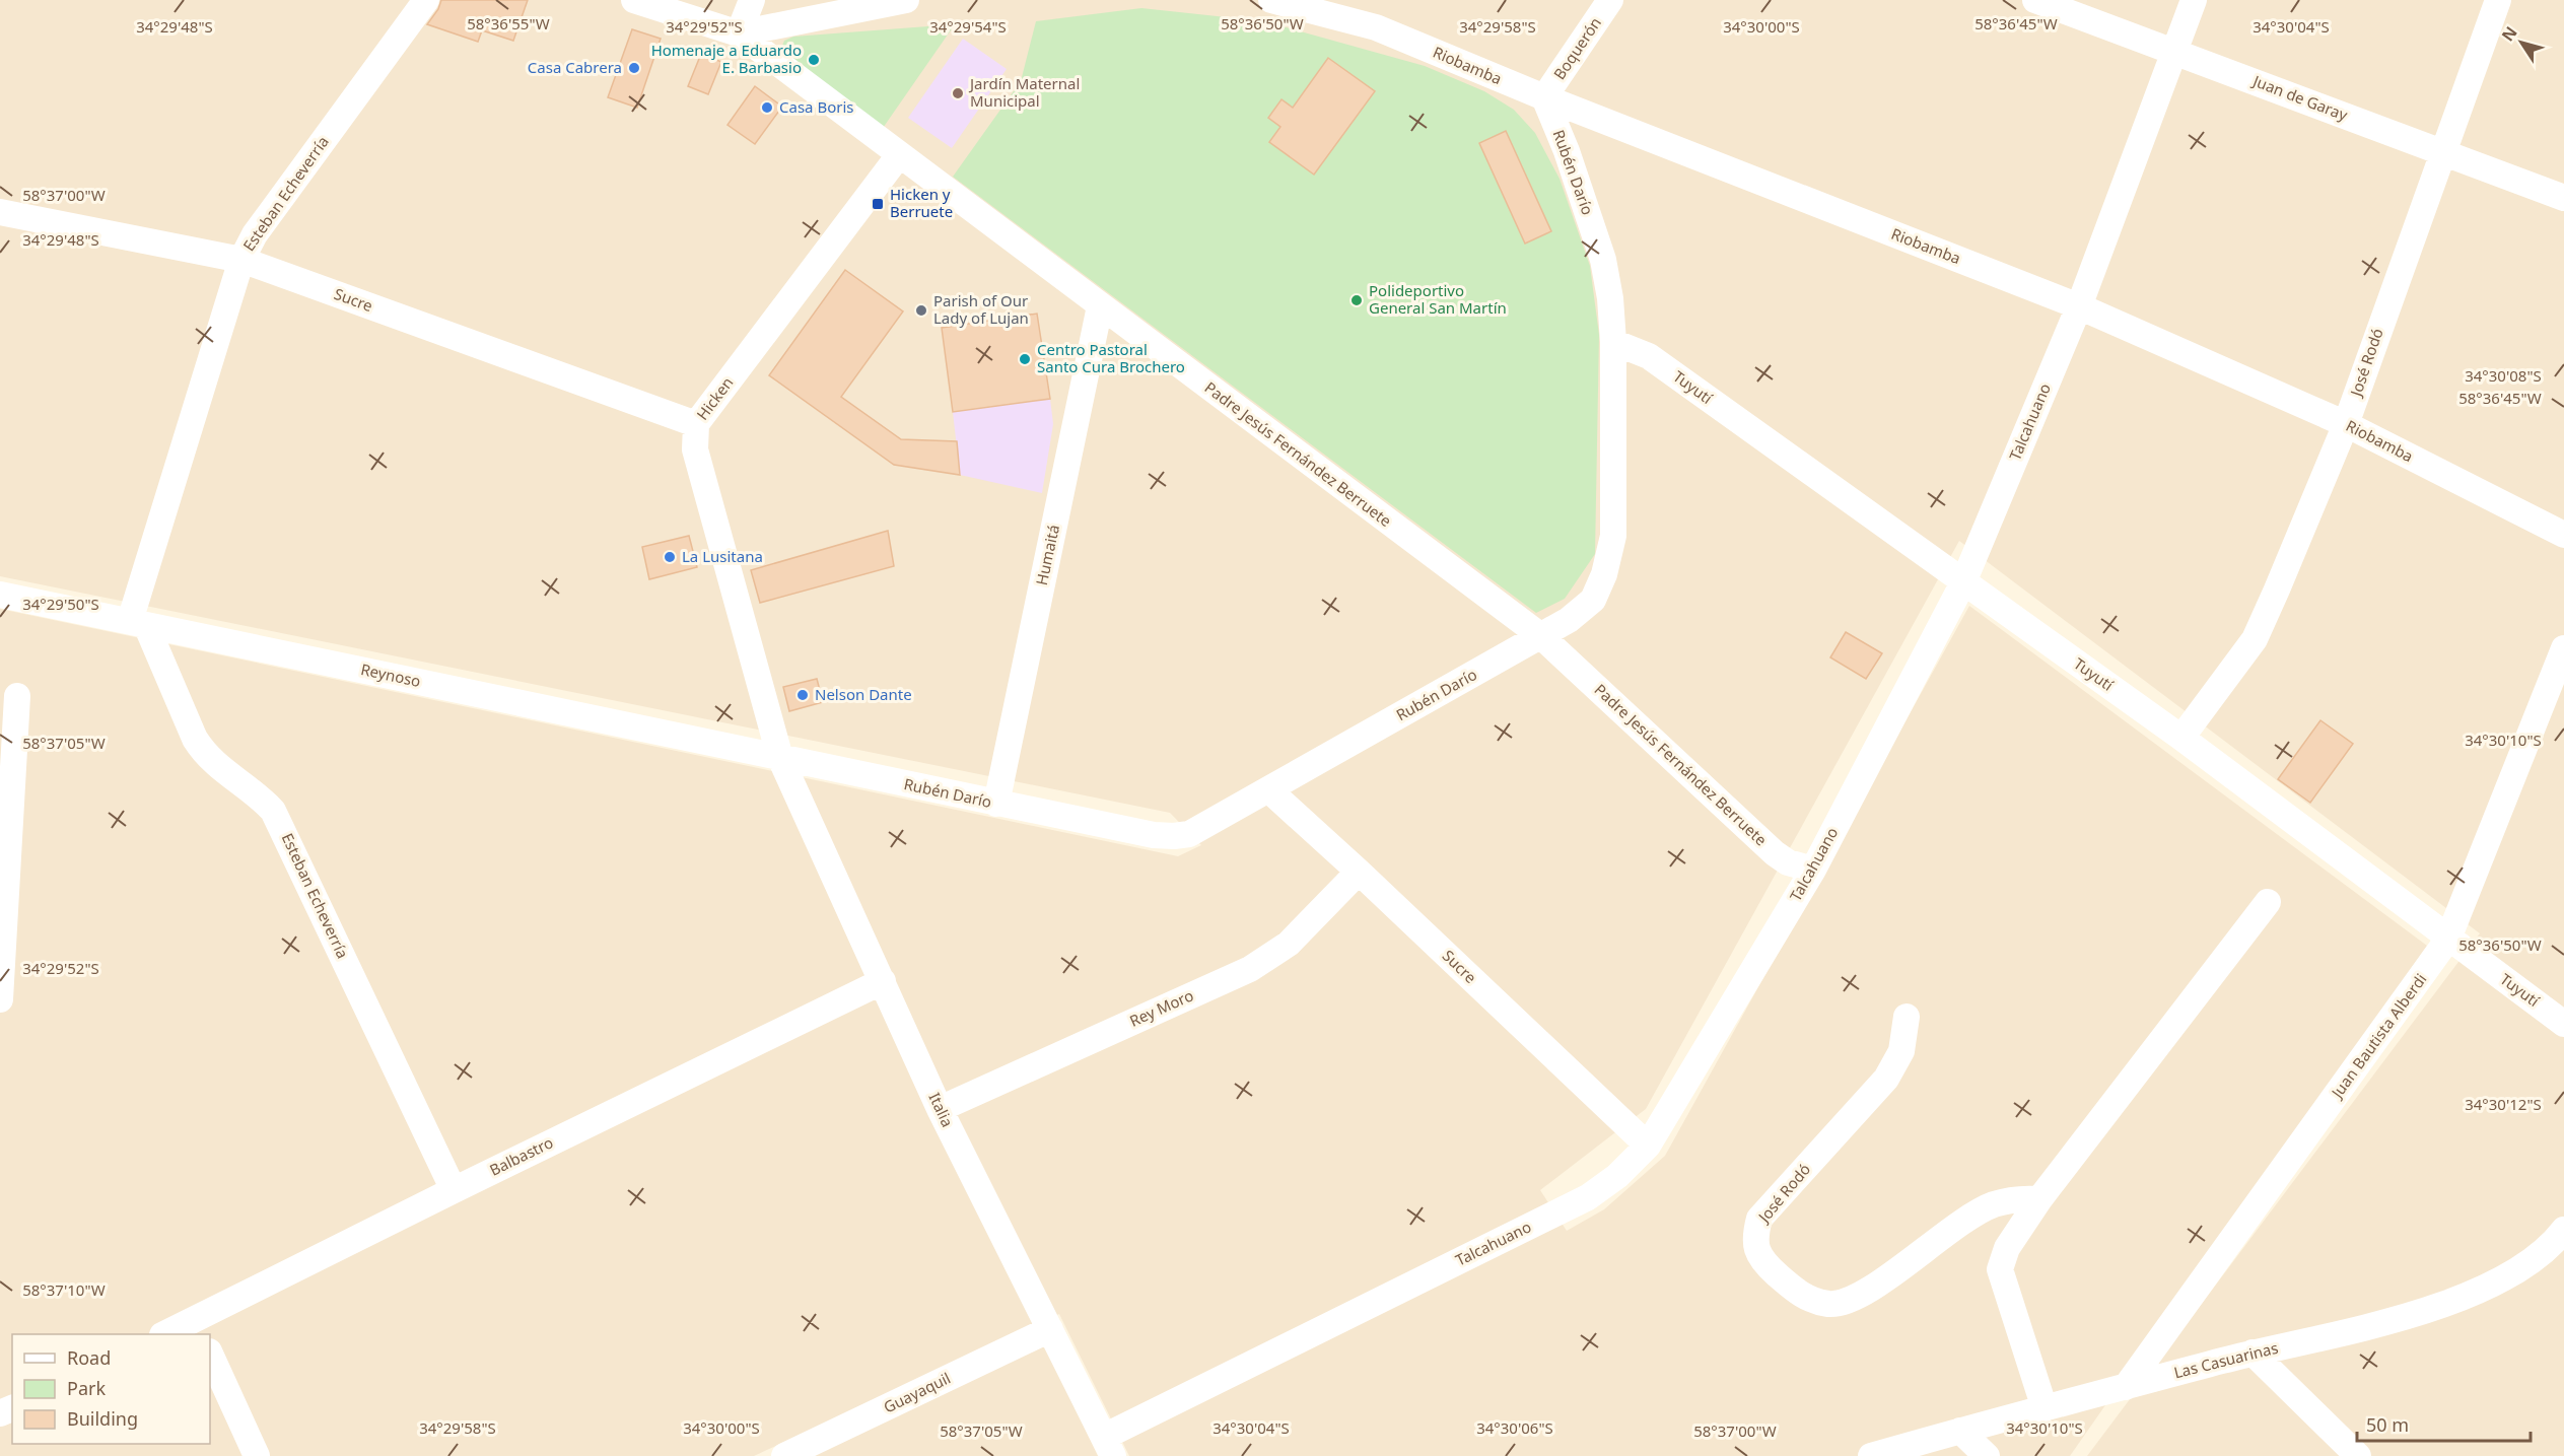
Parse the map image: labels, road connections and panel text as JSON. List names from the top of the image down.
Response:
{
  "streets": {
    "street": [
      "Boquerón",
      "Riobamba",
      "Juan de Garay",
      "Rubén Darío",
      "Esteban Echeverría",
      "Sucre",
      "José Rodó",
      "Tuyutí",
      "Hicken",
      "Talcahuano",
      "Padre Jesús Fernández Berruete",
      "Humaitá",
      "Reynoso",
      "Rey Moro",
      "Juan Bautista Alberdi",
      "Italia",
      "Balbastro",
      "Las Casuarinas",
      "Guayaquil"
    ]
  },
  "crossings": [
    ["Boquerón", "Riobamba"],
    ["Boquerón", "Rubén Darío"],
    ["Riobamba", "Rubén Darío"],
    ["Riobamba", "José Rodó"],
    ["Riobamba", "Talcahuano"],
    ["Juan de Garay", "José Rodó"],
    ["Juan de Garay", "Talcahuano"],
    ["Rubén Darío", "Sucre"],
    ["Rubén Darío", "Tuyutí"],
    ["Rubén Darío", "Hicken"],
    ["Rubén Darío", "Padre Jesús Fernández Berruete"],
    ["Rubén Darío", "Humaitá"],
    ["Rubén Darío", "Reynoso"],
    ["Rubén Darío", "Italia"],
    ["Esteban Echeverría", "Sucre"],
    ["Esteban Echeverría", "Reynoso"],
    ["Esteban Echeverría", "Balbastro"],
    ["Sucre", "Hicken"],
    ["Sucre", "Talcahuano"],
    ["Sucre", "Rey Moro"],
    ["José Rodó", "Tuyutí"],
    ["Tuyutí", "Talcahuano"],
    ["Tuyutí", "Juan Bautista Alberdi"],
    ["Hicken", "Padre Jesús Fernández Berruete"],
    ["Hicken", "Reynoso"],
    ["Hicken", "Italia"],
    ["Talcahuano", "Padre Jesús Fernández Berruete"],
    ["Talcahuano", "Italia"],
    ["Padre Jesús Fernández Berruete", "Humaitá"],
    ["Reynoso", "Italia"],
    ["Rey Moro", "Italia"],
    ["Juan Bautista Alberdi", "Las Casuarinas"],
    ["Italia", "Balbastro"],
    ["Italia", "Guayaquil"]
  ],
  "places": {
    "other": [
      "Homenaje a Eduardo E. Barbasio",
      "Casa Cabrera",
      "Jardín Maternal Municipal",
      "Casa Boris",
      "Polideportivo General San Martín",
      "Parish of Our Lady of Lujan",
      "Centro Pastoral Santo Cura Brochero",
      "La Lusitana",
      "Nelson Dante"
    ],
    "transit": ["Hicken y Berruete"]
  },
  "legend": ["Road", "Park", "Building"],
  "scale_bar": "50 m",
  "north": "top left",
  "coordinates": [
    "58°36'55\"W",
    "58°36'50\"W",
    "58°36'45\"W",
    "34°29'48\"S",
    "34°29'52\"S",
    "34°29'54\"S",
    "34°29'58\"S",
    "34°30'00\"S",
    "34°30'04\"S",
    "58°37'00\"W",
    "34°30'08\"S",
    "34°29'50\"S",
    "34°30'10\"S",
    "58°37'05\"W",
    "34°30'12\"S",
    "58°37'10\"W",
    "34°30'06\"S"
  ]
}
